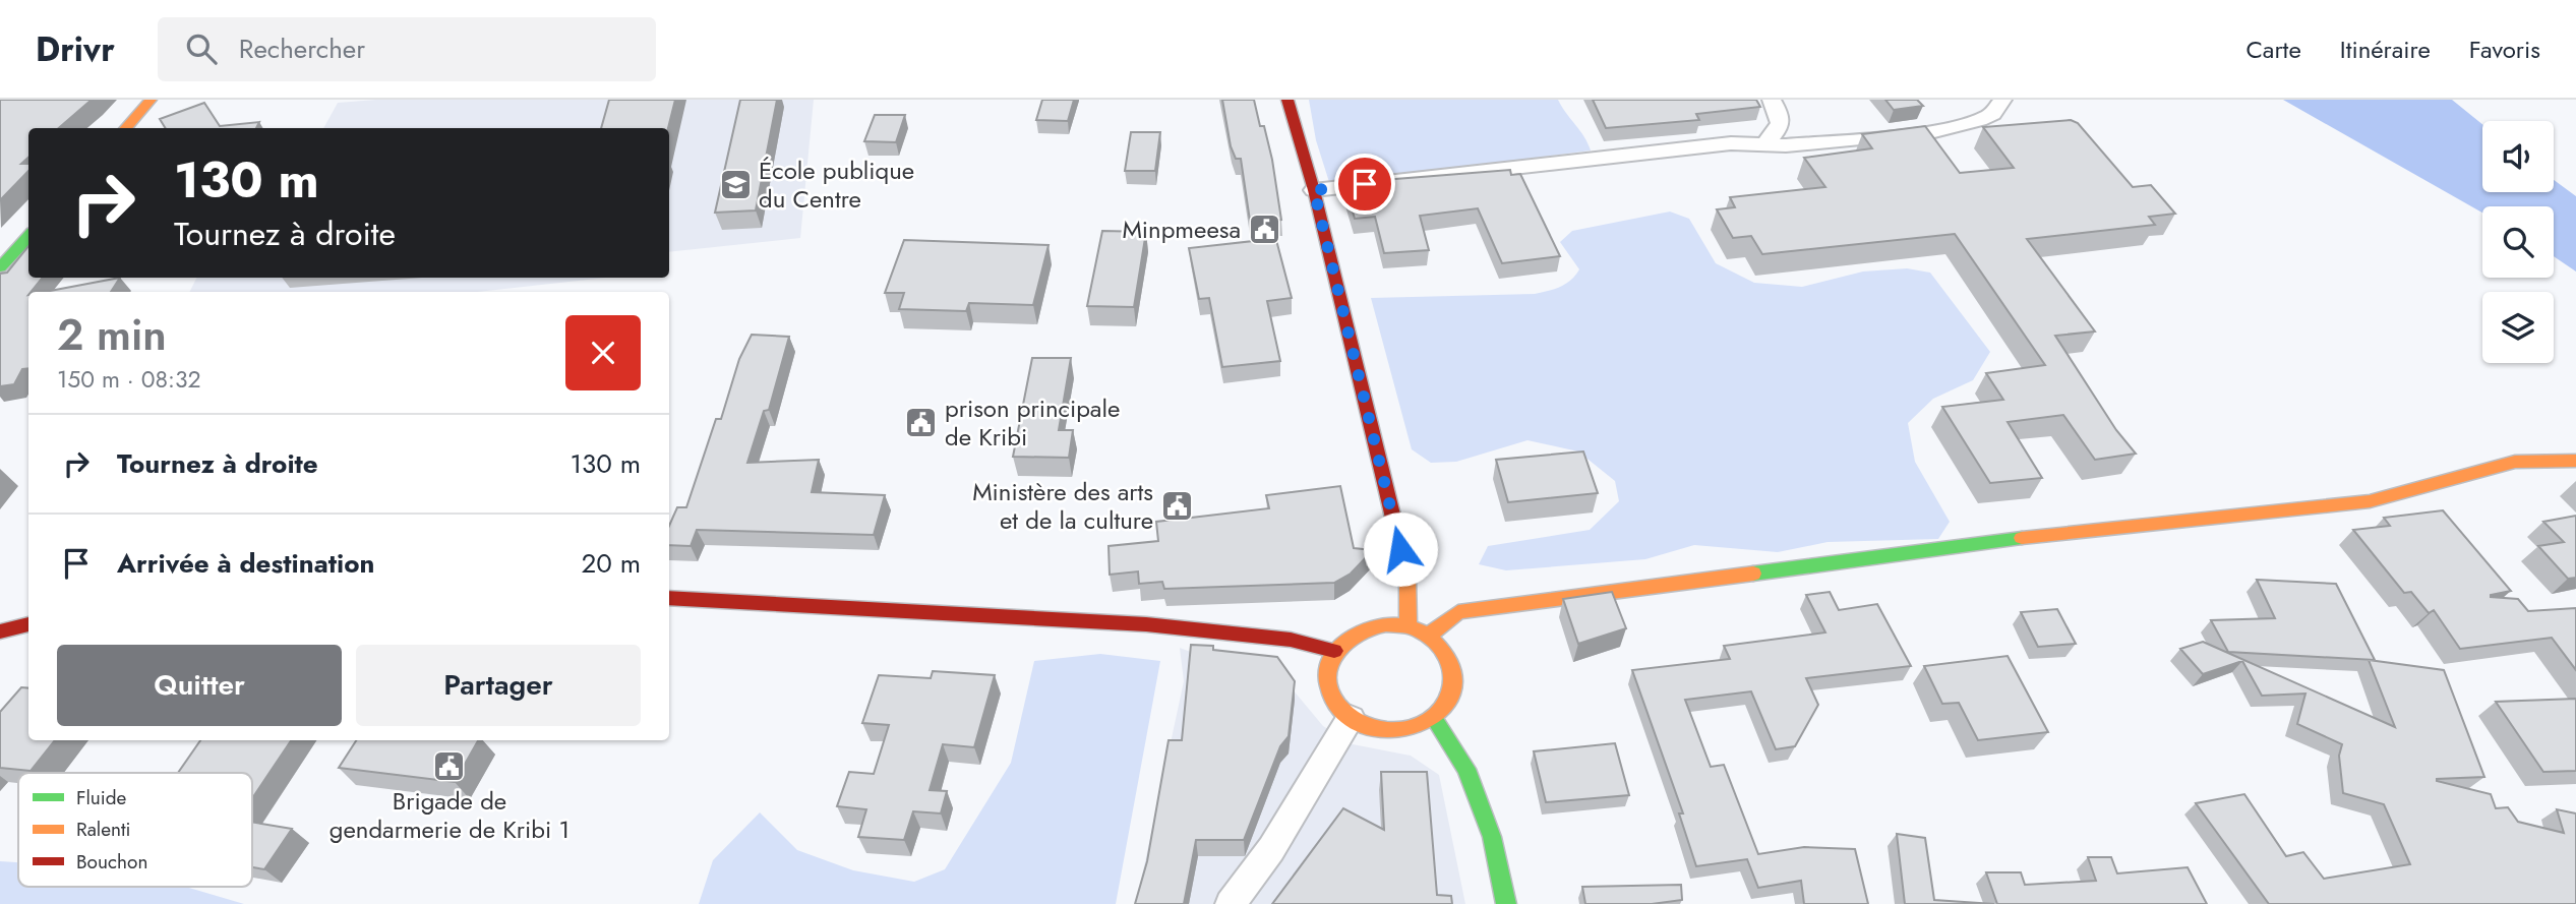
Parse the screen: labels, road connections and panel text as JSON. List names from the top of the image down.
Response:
{
  "places": {
    "school or university": ["École publique du Centre"],
    "public building": [
      "Minpmeesa",
      "prison principale de Kribi",
      "Ministère des arts et de la culture",
      "Brigade de gendarmerie de Kribi 1"
    ]
  },
  "legend": ["Fluide", "Ralenti", "Bouchon"],
  "page": {
    "header": "Drivr",
    "search": "Rechercher",
    "nav": ["Carte", "Itinéraire", "Favoris"],
    "turn": ["130 m", "Tournez à droite"],
    "heading": ["2 min", "150 m · 08:32"],
    "list": [
      {
        "name": "Tournez à droite",
        "value": "130 m"
      },
      {
        "name": "Arrivée à destination",
        "value": "20 m"
      }
    ],
    "buttons": ["Quitter", "Partager"]
  }
}
